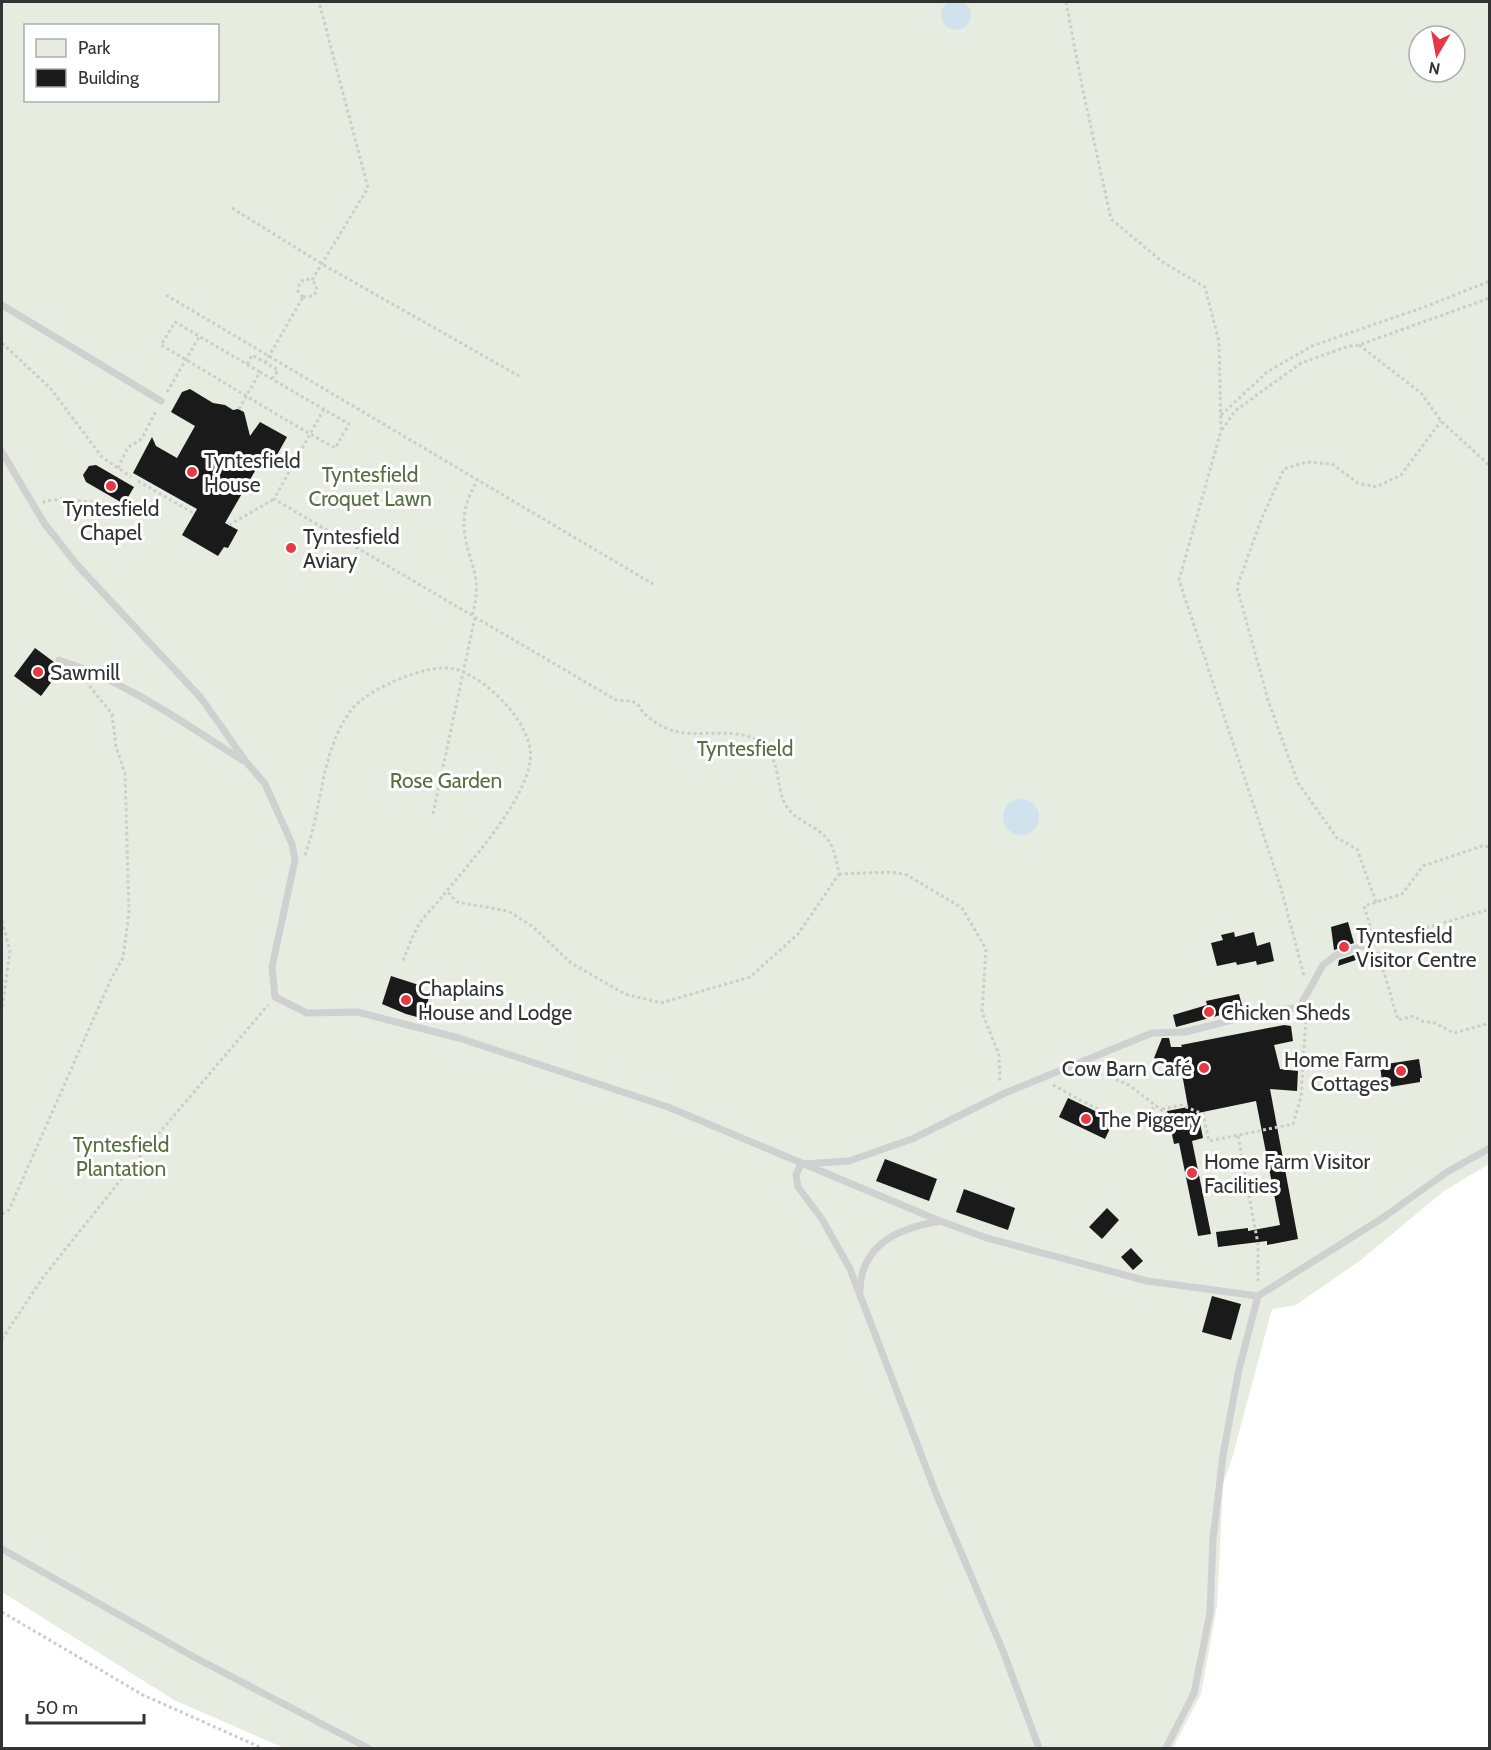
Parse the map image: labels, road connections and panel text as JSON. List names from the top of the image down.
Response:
{
  "parks": [
    "Tyntesfield Croquet Lawn",
    "Tyntesfield",
    "Rose Garden",
    "Tyntesfield Plantation"
  ],
  "places": [
    "Tyntesfield House",
    "Tyntesfield Chapel",
    "Tyntesfield Aviary",
    "Sawmill",
    "Tyntesfield Visitor Centre",
    "Chaplains House and Lodge",
    "Chicken Sheds",
    "Cow Barn Café",
    "Home Farm Cottages",
    "The Piggery",
    "Home Farm Visitor Facilities"
  ],
  "legend": ["Park", "Building"],
  "scale_bar": "50 m",
  "north": "bottom"
}
